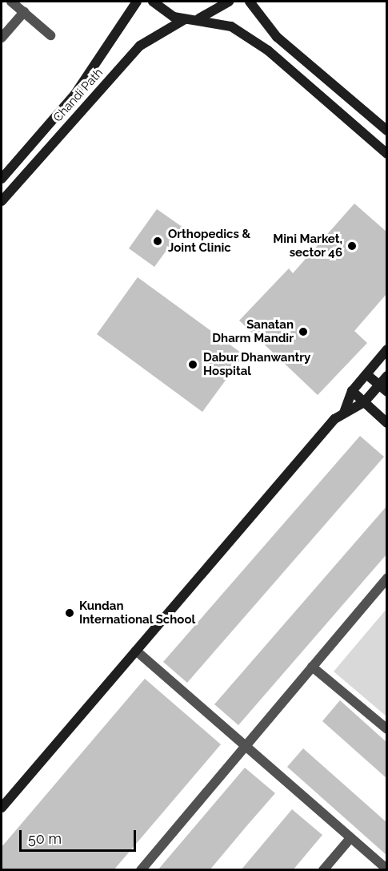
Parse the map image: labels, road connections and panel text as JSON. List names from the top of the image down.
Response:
{
  "streets": {
    "street": ["Chandi Path"]
  },
  "places": [
    "Orthopedics & Joint Clinic",
    "Mini Market, sector 46",
    "Sanatan Dharm Mandir",
    "Dabur Dhanwantry Hospital",
    "Kundan International School"
  ],
  "scale_bar": "50 m"
}
